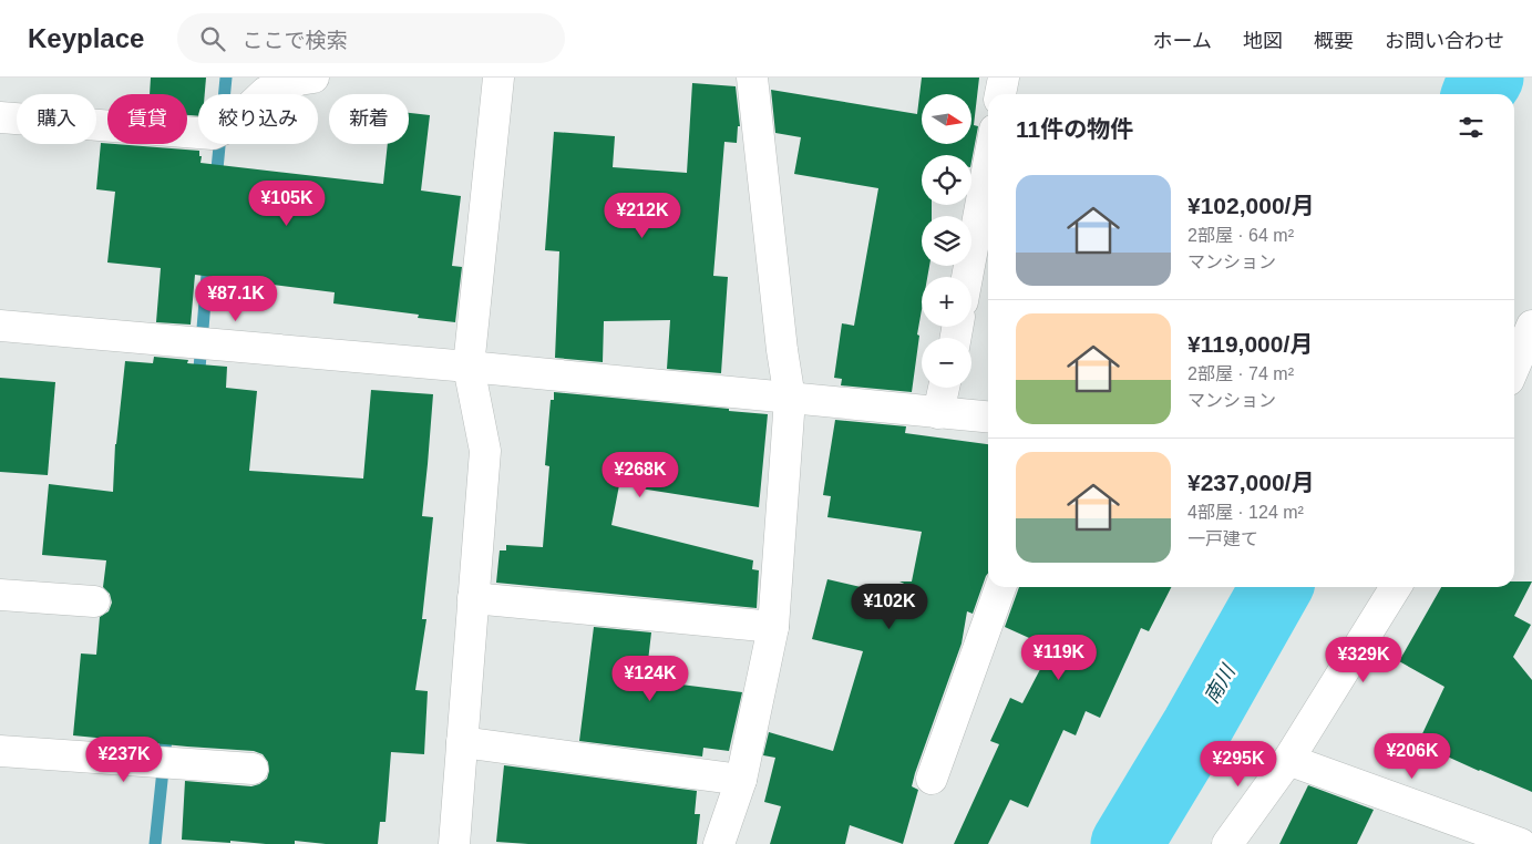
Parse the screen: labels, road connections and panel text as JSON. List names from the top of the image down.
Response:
{
  "water": ["南川"],
  "north": "right",
  "page": {
    "header": "Keyplace",
    "search": "ここで検索",
    "nav": [
      "ホーム",
      "地図",
      "概要",
      "お問い合わせ"
    ],
    "map_buttons": ["+", "−"],
    "chip": [
      "購入",
      "賃貸",
      "絞り込み",
      "新着"
    ],
    "heading": "11件の物件",
    "list": [
      {
        "name": "¥102,000/月",
        "note": "2部屋 · 64 m² · マンション"
      },
      {
        "name": "¥119,000/月",
        "note": "2部屋 · 74 m² · マンション"
      },
      {
        "name": "¥237,000/月",
        "note": "4部屋 · 124 m² · 一戸建て"
      }
    ],
    "price": [
      "¥105K",
      "¥212K",
      "¥87.1K",
      "¥268K",
      "¥102K",
      "¥119K",
      "¥329K",
      "¥124K",
      "¥206K",
      "¥237K",
      "¥295K"
    ]
  }
}
